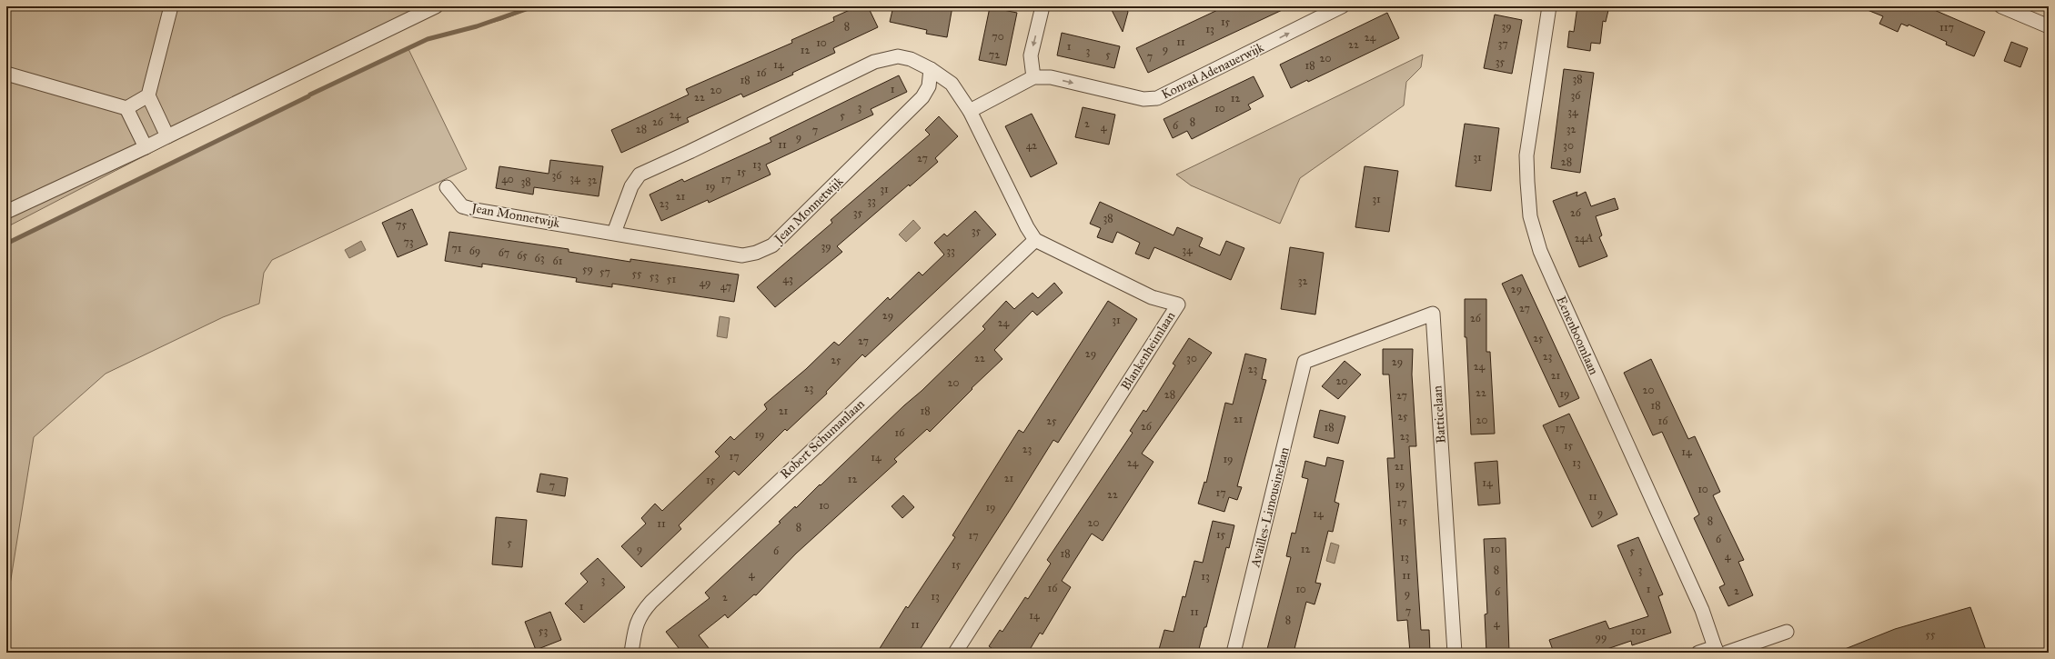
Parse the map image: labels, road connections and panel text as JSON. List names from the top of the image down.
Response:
{
  "streets": {
    "street": [
      "Konrad Adenauerwijk",
      "Jean Monnetwijk",
      "Eenenboomlaan",
      "Blankenheimlaan",
      "Batticelaan",
      "Robert Schumanlaan",
      "Availles-Limousinelaan"
    ]
  },
  "crossings": [
    ["Blankenheimlaan", "Robert Schumanlaan"],
    ["Batticelaan", "Availles-Limousinelaan"]
  ],
  "one_way": ["Konrad Adenauerwijk"],
  "house_numbers": [
    "15",
    "8",
    "39",
    "117",
    "13",
    "70",
    "24",
    "11",
    "10",
    "37",
    "22",
    "1",
    "9",
    "12",
    "3",
    "72",
    "5",
    "7",
    "20",
    "35",
    "14",
    "18",
    "16",
    "38",
    "18",
    "1",
    "20",
    "36",
    "22",
    "12",
    "3",
    "10",
    "34",
    "24",
    "5",
    "26",
    "8",
    "2",
    "6",
    "4",
    "28",
    "32",
    "7",
    "9",
    "11",
    "42",
    "30",
    "31",
    "27",
    "28",
    "13",
    "15",
    "36",
    "34",
    "40",
    "17",
    "32",
    "38",
    "19",
    "31",
    "21",
    "31",
    "33",
    "23",
    "35",
    "26",
    "38",
    "75",
    "35",
    "24A",
    "73",
    "39",
    "71",
    "34",
    "69",
    "33",
    "67",
    "65",
    "63",
    "61",
    "59",
    "57",
    "55",
    "53",
    "51",
    "43",
    "32",
    "49",
    "47",
    "29",
    "27",
    "29",
    "26",
    "31",
    "24",
    "25",
    "27",
    "29",
    "23",
    "22",
    "30",
    "25",
    "29",
    "24",
    "23",
    "21",
    "20",
    "20",
    "23",
    "20",
    "22",
    "19",
    "28",
    "27",
    "18",
    "21",
    "18",
    "25",
    "21",
    "20",
    "25",
    "16",
    "26",
    "18",
    "17",
    "16",
    "19",
    "23",
    "15",
    "23",
    "14",
    "17",
    "14",
    "19",
    "24",
    "13",
    "21",
    "21",
    "12",
    "15",
    "14",
    "19",
    "7",
    "10",
    "17",
    "22",
    "11",
    "17",
    "10",
    "19",
    "9",
    "14",
    "15",
    "8",
    "20",
    "11",
    "8",
    "15",
    "17",
    "6",
    "5",
    "9",
    "12",
    "10",
    "6",
    "5",
    "18",
    "4",
    "13",
    "15",
    "8",
    "3",
    "4",
    "11",
    "13",
    "3",
    "16",
    "10",
    "1",
    "2",
    "6",
    "9",
    "13",
    "2",
    "1",
    "7",
    "11",
    "14",
    "8",
    "4",
    "11",
    "53",
    "101",
    "55",
    "99"
  ]
}
